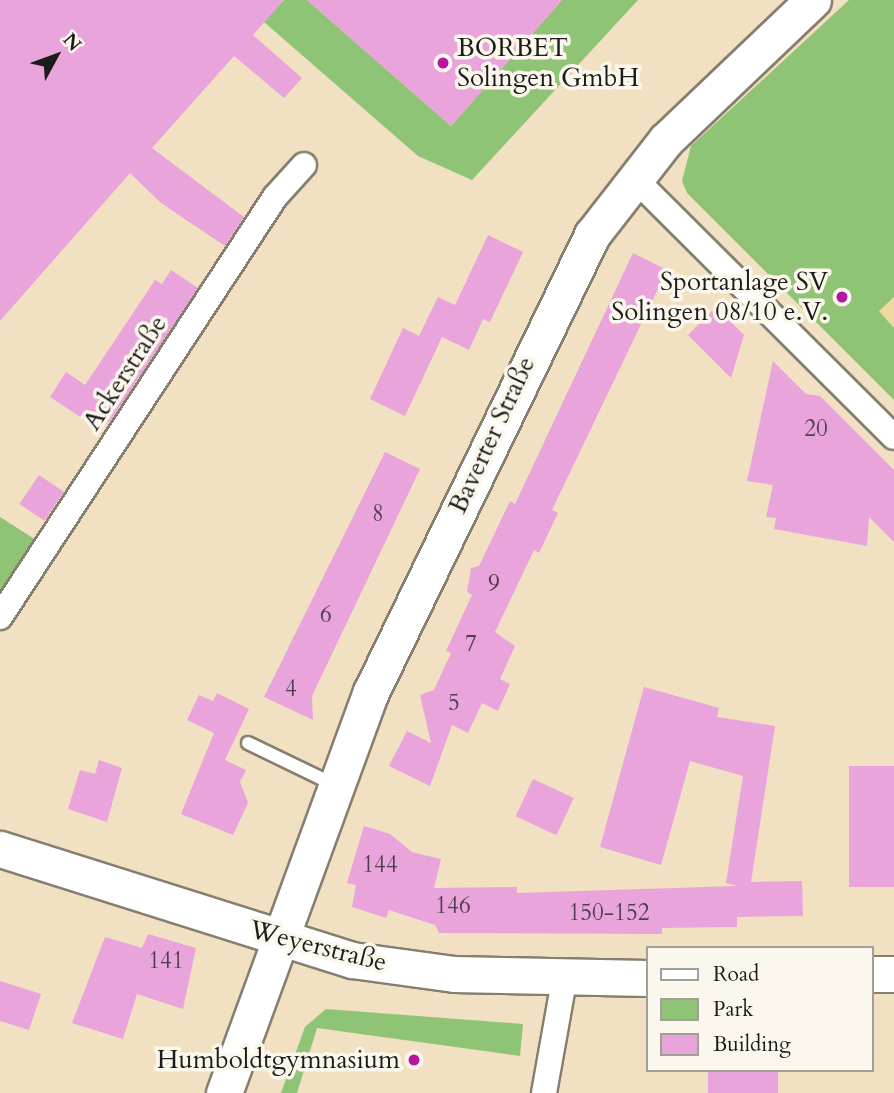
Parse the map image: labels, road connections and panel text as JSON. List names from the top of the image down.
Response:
{
  "streets": {
    "main road": ["Baverter Straße", "Weyerstraße"],
    "street": ["Ackerstraße"]
  },
  "crossings": [
    ["Baverter Straße", "Weyerstraße"]
  ],
  "places": ["BORBET Solingen GmbH", "Sportanlage SV Solingen 08/10 e.V.", "Humboldtgymnasium"],
  "house_numbers": [
    "20",
    "8",
    "9",
    "6",
    "7",
    "4",
    "5",
    "144",
    "146",
    "150-152",
    "141"
  ],
  "legend": ["Road", "Park", "Building"],
  "north": "top right"
}
